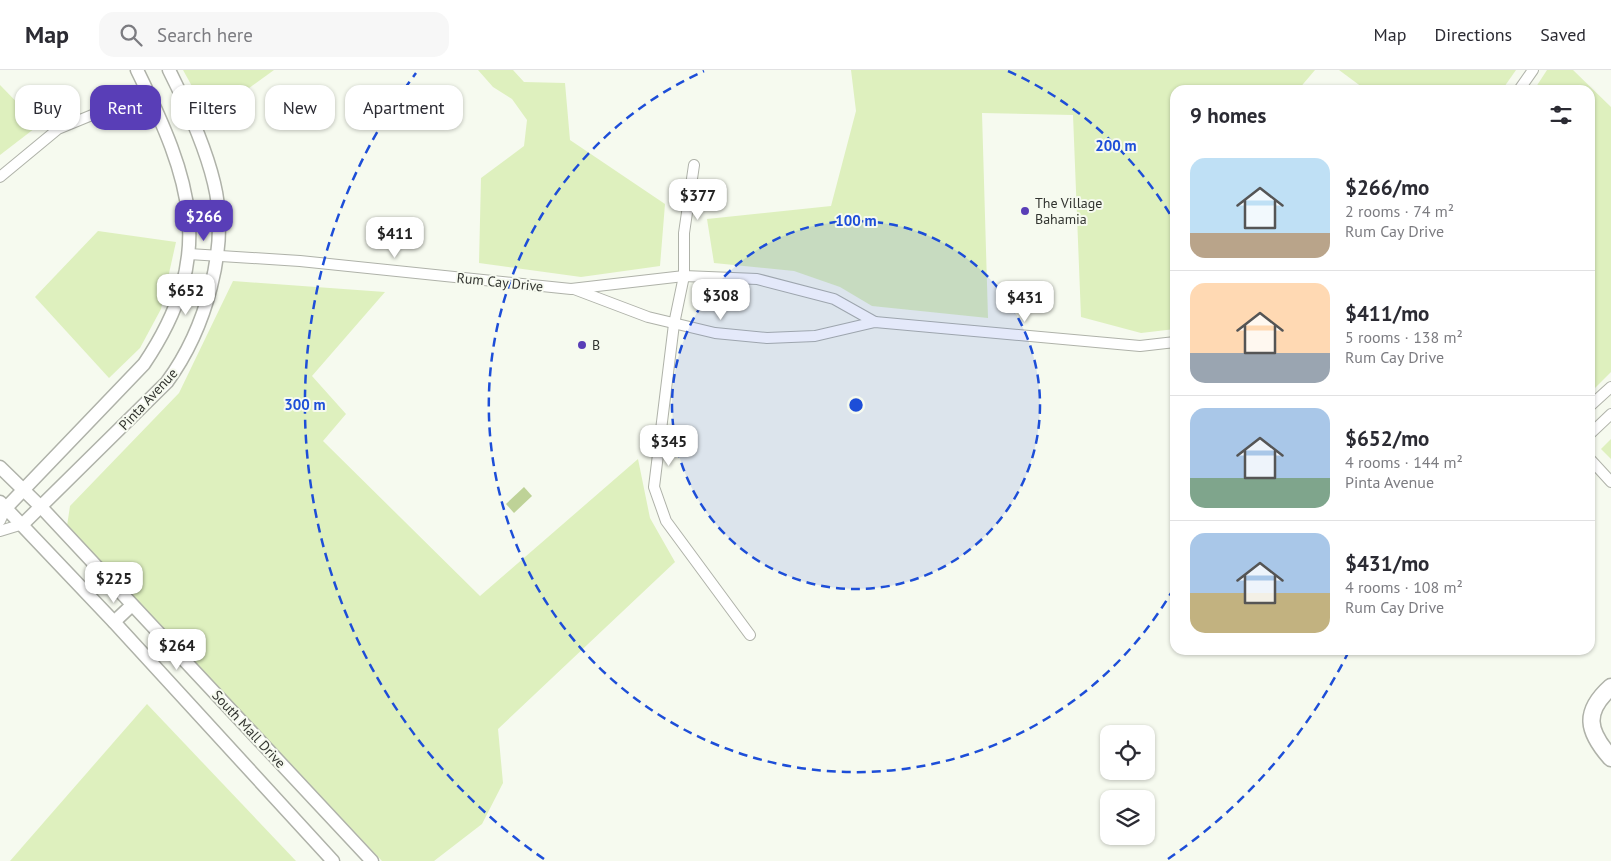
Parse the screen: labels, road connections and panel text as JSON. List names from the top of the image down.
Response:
{
  "streets": {
    "street": ["Rum Cay Drive", "Pinta Avenue", "South Mall Drive"]
  },
  "crossings": [
    ["Rum Cay Drive", "Pinta Avenue"],
    ["Pinta Avenue", "South Mall Drive"]
  ],
  "places": ["The Village Bahamia", "B"],
  "page": {
    "header": "Map",
    "search": "Search here",
    "nav": ["Map", "Directions", "Saved"],
    "chip": [
      "Buy",
      "Rent",
      "Filters",
      "New",
      "Apartment"
    ],
    "heading": "9 homes",
    "list": [
      {
        "name": "$266/mo",
        "note": "2 rooms · 74 m² · Rum Cay Drive"
      },
      {
        "name": "$411/mo",
        "note": "5 rooms · 138 m² · Rum Cay Drive"
      },
      {
        "name": "$652/mo",
        "note": "4 rooms · 144 m² · Pinta Avenue"
      },
      {
        "name": "$431/mo",
        "note": "4 rooms · 108 m² · Rum Cay Drive"
      }
    ],
    "price": [
      "$377",
      "$266",
      "$411",
      "$652",
      "$308",
      "$431",
      "$345",
      "$225",
      "$264"
    ]
  },
  "rings": ["200 m", "100 m", "300 m"]
}
